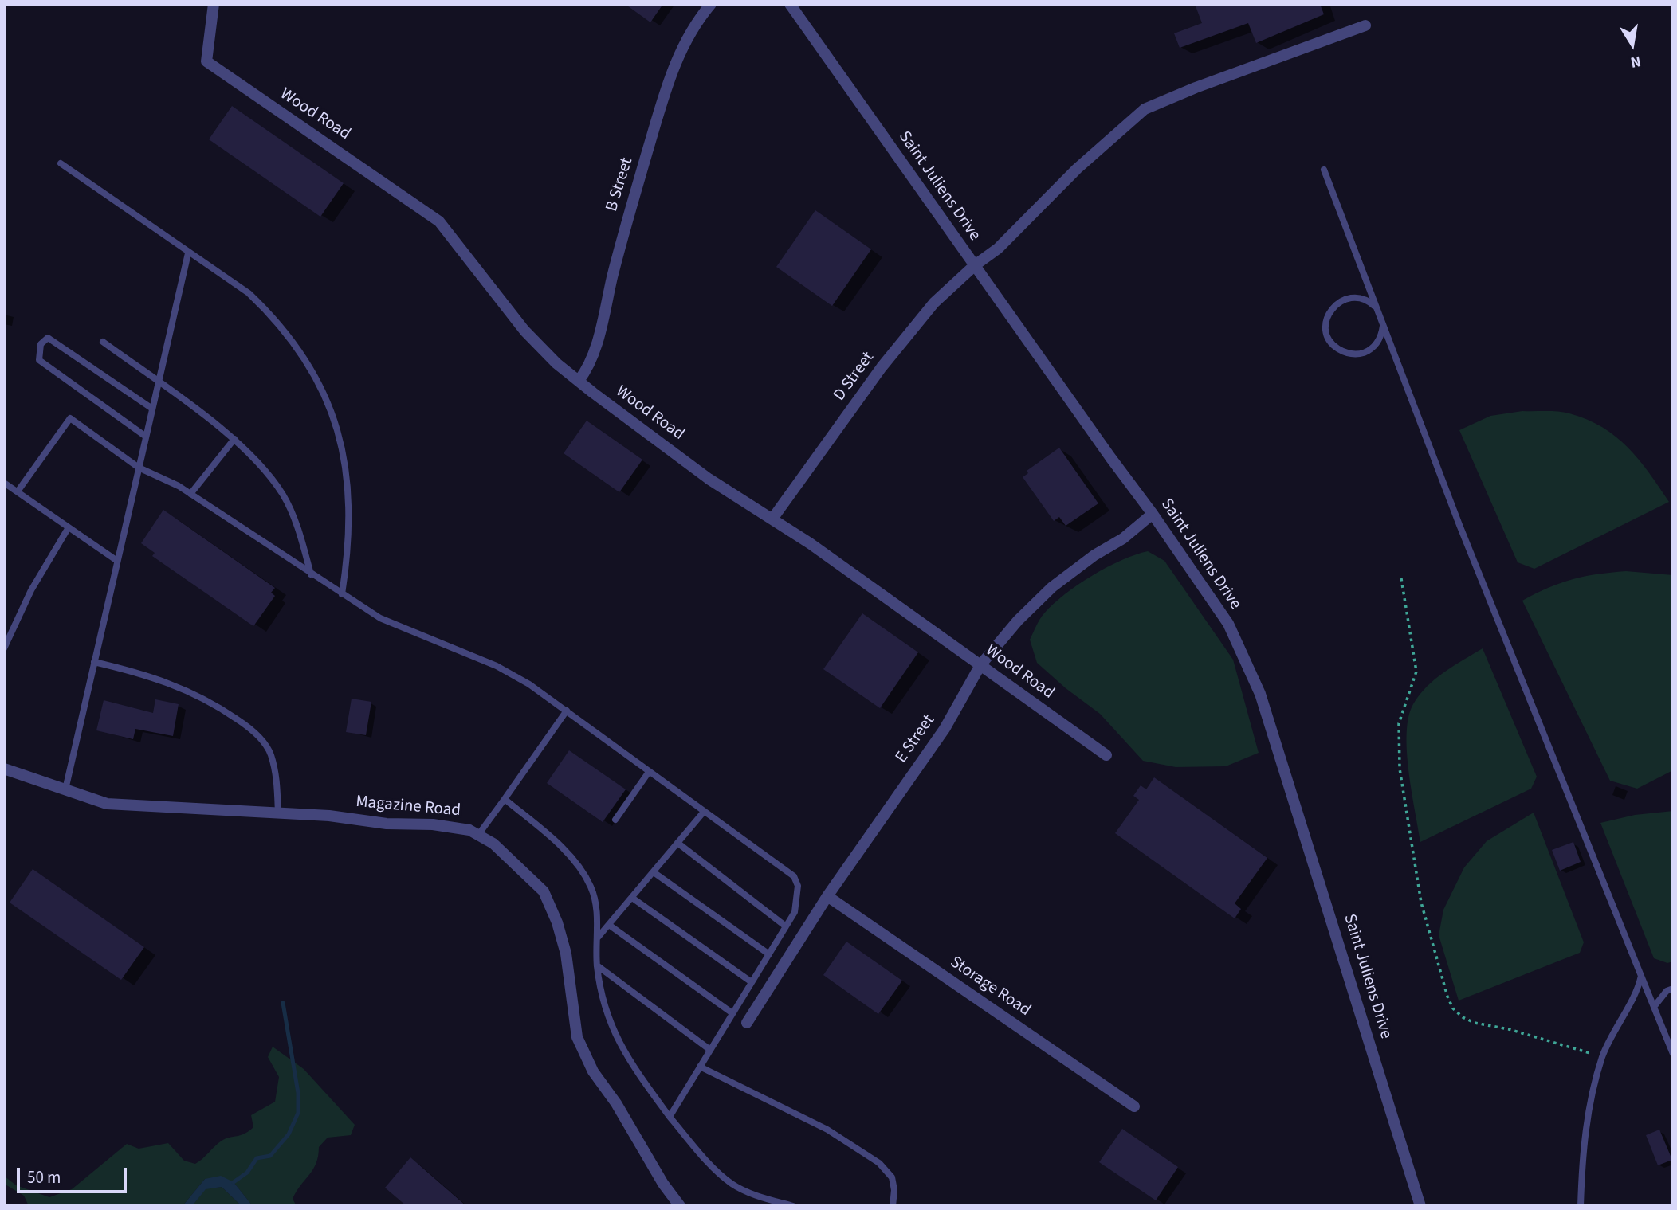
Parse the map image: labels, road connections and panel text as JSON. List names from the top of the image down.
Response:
{
  "streets": {
    "street": [
      "Wood Road",
      "B Street",
      "Saint Juliens Drive",
      "D Street",
      "E Street",
      "Magazine Road",
      "Storage Road"
    ]
  },
  "crossings": [
    ["Wood Road", "B Street"],
    ["Wood Road", "D Street"],
    ["Wood Road", "E Street"],
    ["Saint Juliens Drive", "D Street"],
    ["Saint Juliens Drive", "E Street"],
    ["E Street", "Storage Road"]
  ],
  "scale_bar": "50 m",
  "north": "bottom"
}
